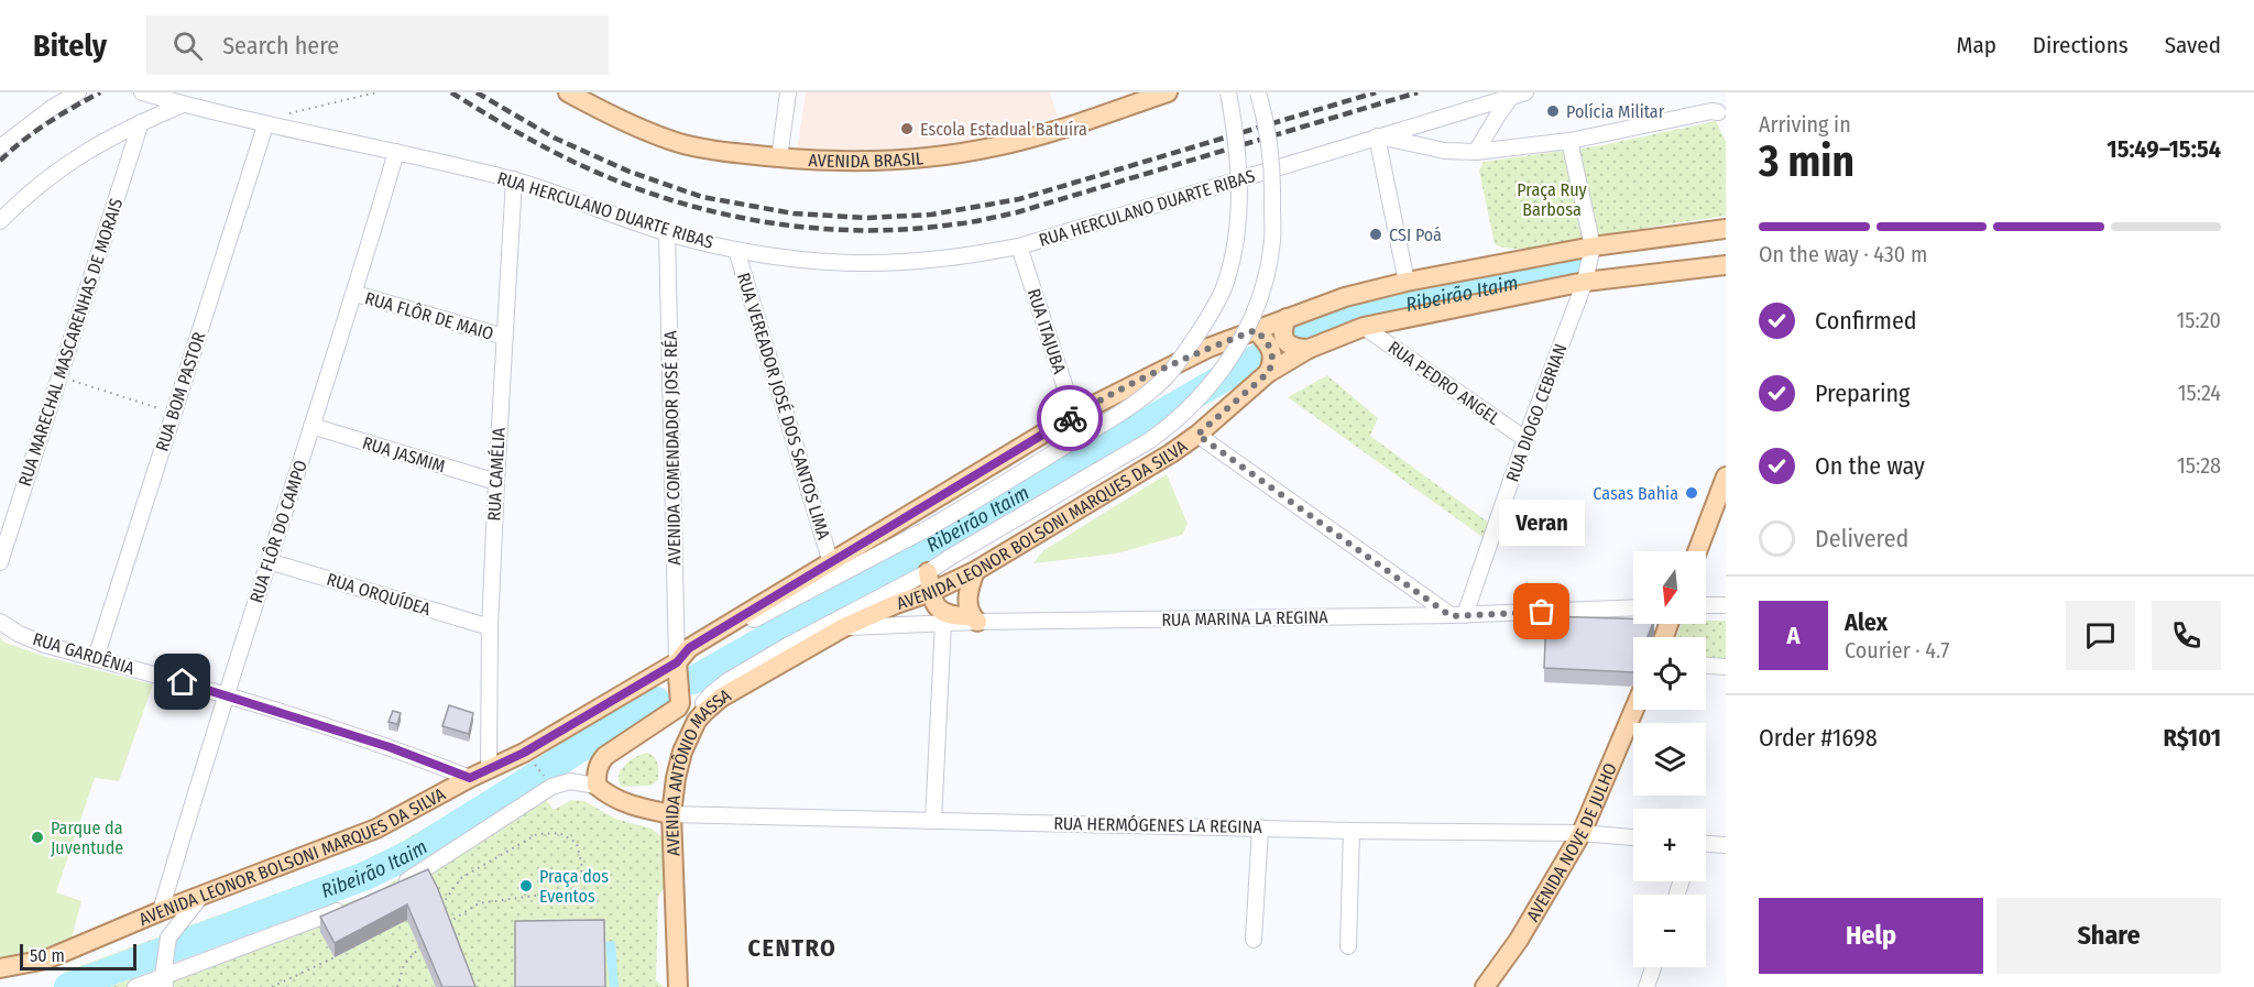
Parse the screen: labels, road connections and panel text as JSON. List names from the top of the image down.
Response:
{
  "streets": {
    "main road": [
      "AVENIDA BRASIL",
      "AVENIDA LEONOR BOLSONI MARQUES DA SILVA",
      "AVENIDA ANTÔNIO MASSA",
      "AVENIDA NOVE DE JULHO"
    ],
    "street": [
      "RUA HERCULANO DUARTE RIBAS",
      "RUA FLÔR DE MAIO",
      "RUA ITAJUBA",
      "RUA MARECHAL MASCARENHAS DE MORAIS",
      "RUA PEDRO ANGEL",
      "RUA BOM PASTOR",
      "RUA VEREADOR JOSÉ DOS SANTOS LIMA",
      "RUA DIOGO CEBRIAN",
      "AVENIDA COMENDADOR JOSÉ RÉA",
      "RUA JASMIM",
      "RUA CAMÉLIA",
      "RUA FLÔR DO CAMPO",
      "RUA ORQUÍDEA",
      "RUA MARINA LA REGINA",
      "RUA GARDÊNIA",
      "RUA HERMÓGENES LA REGINA"
    ]
  },
  "crossings": [
    ["RUA HERCULANO DUARTE RIBAS", "RUA ITAJUBA"],
    ["RUA HERCULANO DUARTE RIBAS", "RUA BOM PASTOR"],
    ["RUA HERCULANO DUARTE RIBAS", "RUA VEREADOR JOSÉ DOS SANTOS LIMA"],
    ["RUA HERCULANO DUARTE RIBAS", "AVENIDA COMENDADOR JOSÉ RÉA"],
    ["RUA HERCULANO DUARTE RIBAS", "RUA CAMÉLIA"],
    ["RUA HERCULANO DUARTE RIBAS", "RUA FLÔR DO CAMPO"],
    ["RUA FLÔR DE MAIO", "RUA CAMÉLIA"],
    ["RUA FLÔR DE MAIO", "RUA FLÔR DO CAMPO"],
    ["RUA ITAJUBA", "AVENIDA LEONOR BOLSONI MARQUES DA SILVA"],
    ["RUA PEDRO ANGEL", "RUA DIOGO CEBRIAN"],
    ["RUA PEDRO ANGEL", "AVENIDA LEONOR BOLSONI MARQUES DA SILVA"],
    ["RUA BOM PASTOR", "RUA GARDÊNIA"],
    ["RUA VEREADOR JOSÉ DOS SANTOS LIMA", "AVENIDA LEONOR BOLSONI MARQUES DA SILVA"],
    ["RUA DIOGO CEBRIAN", "AVENIDA LEONOR BOLSONI MARQUES DA SILVA"],
    ["RUA DIOGO CEBRIAN", "RUA MARINA LA REGINA"],
    ["AVENIDA COMENDADOR JOSÉ RÉA", "AVENIDA LEONOR BOLSONI MARQUES DA SILVA"],
    ["RUA JASMIM", "RUA CAMÉLIA"],
    ["RUA JASMIM", "RUA FLÔR DO CAMPO"],
    ["RUA CAMÉLIA", "AVENIDA LEONOR BOLSONI MARQUES DA SILVA"],
    ["RUA CAMÉLIA", "RUA ORQUÍDEA"],
    ["AVENIDA LEONOR BOLSONI MARQUES DA SILVA", "RUA FLÔR DO CAMPO"],
    ["AVENIDA LEONOR BOLSONI MARQUES DA SILVA", "RUA MARINA LA REGINA"],
    ["AVENIDA LEONOR BOLSONI MARQUES DA SILVA", "RUA GARDÊNIA"],
    ["AVENIDA LEONOR BOLSONI MARQUES DA SILVA", "AVENIDA ANTÔNIO MASSA"],
    ["RUA FLÔR DO CAMPO", "RUA ORQUÍDEA"],
    ["RUA FLÔR DO CAMPO", "RUA GARDÊNIA"],
    ["RUA MARINA LA REGINA", "AVENIDA ANTÔNIO MASSA"],
    ["AVENIDA ANTÔNIO MASSA", "RUA HERMÓGENES LA REGINA"],
    ["RUA HERMÓGENES LA REGINA", "AVENIDA NOVE DE JULHO"]
  ],
  "districts": ["CENTRO"],
  "water": ["Ribeirão Itaim"],
  "parks": ["Praça Ruy Barbosa"],
  "places": [
    "Polícia Militar",
    "Escola Estadual Batuíra",
    "CSI Poá",
    "Casas Bahia",
    "Veran",
    "Parque da Juventude",
    "Praça dos Eventos"
  ],
  "scale_bar": "50 m",
  "north": "bottom",
  "page": {
    "header": "Bitely",
    "search": "Search here",
    "nav": ["Map", "Directions", "Saved"],
    "heading": ["3 min", "Arriving in", "15:49–15:54"],
    "panel": [
      "Alex",
      "Courier · 4.7",
      "Order #1698",
      "R$101"
    ],
    "bar": "On the way · 430 m",
    "list": [
      ["Confirmed", "15:20"],
      ["Preparing", "15:24"],
      ["On the way", "15:28"],
      "Delivered"
    ],
    "bubble": "Veran",
    "map_buttons": ["+", "−"],
    "round": "A",
    "buttons": ["Help", "Share"],
    "scale": "50 m"
  }
}
